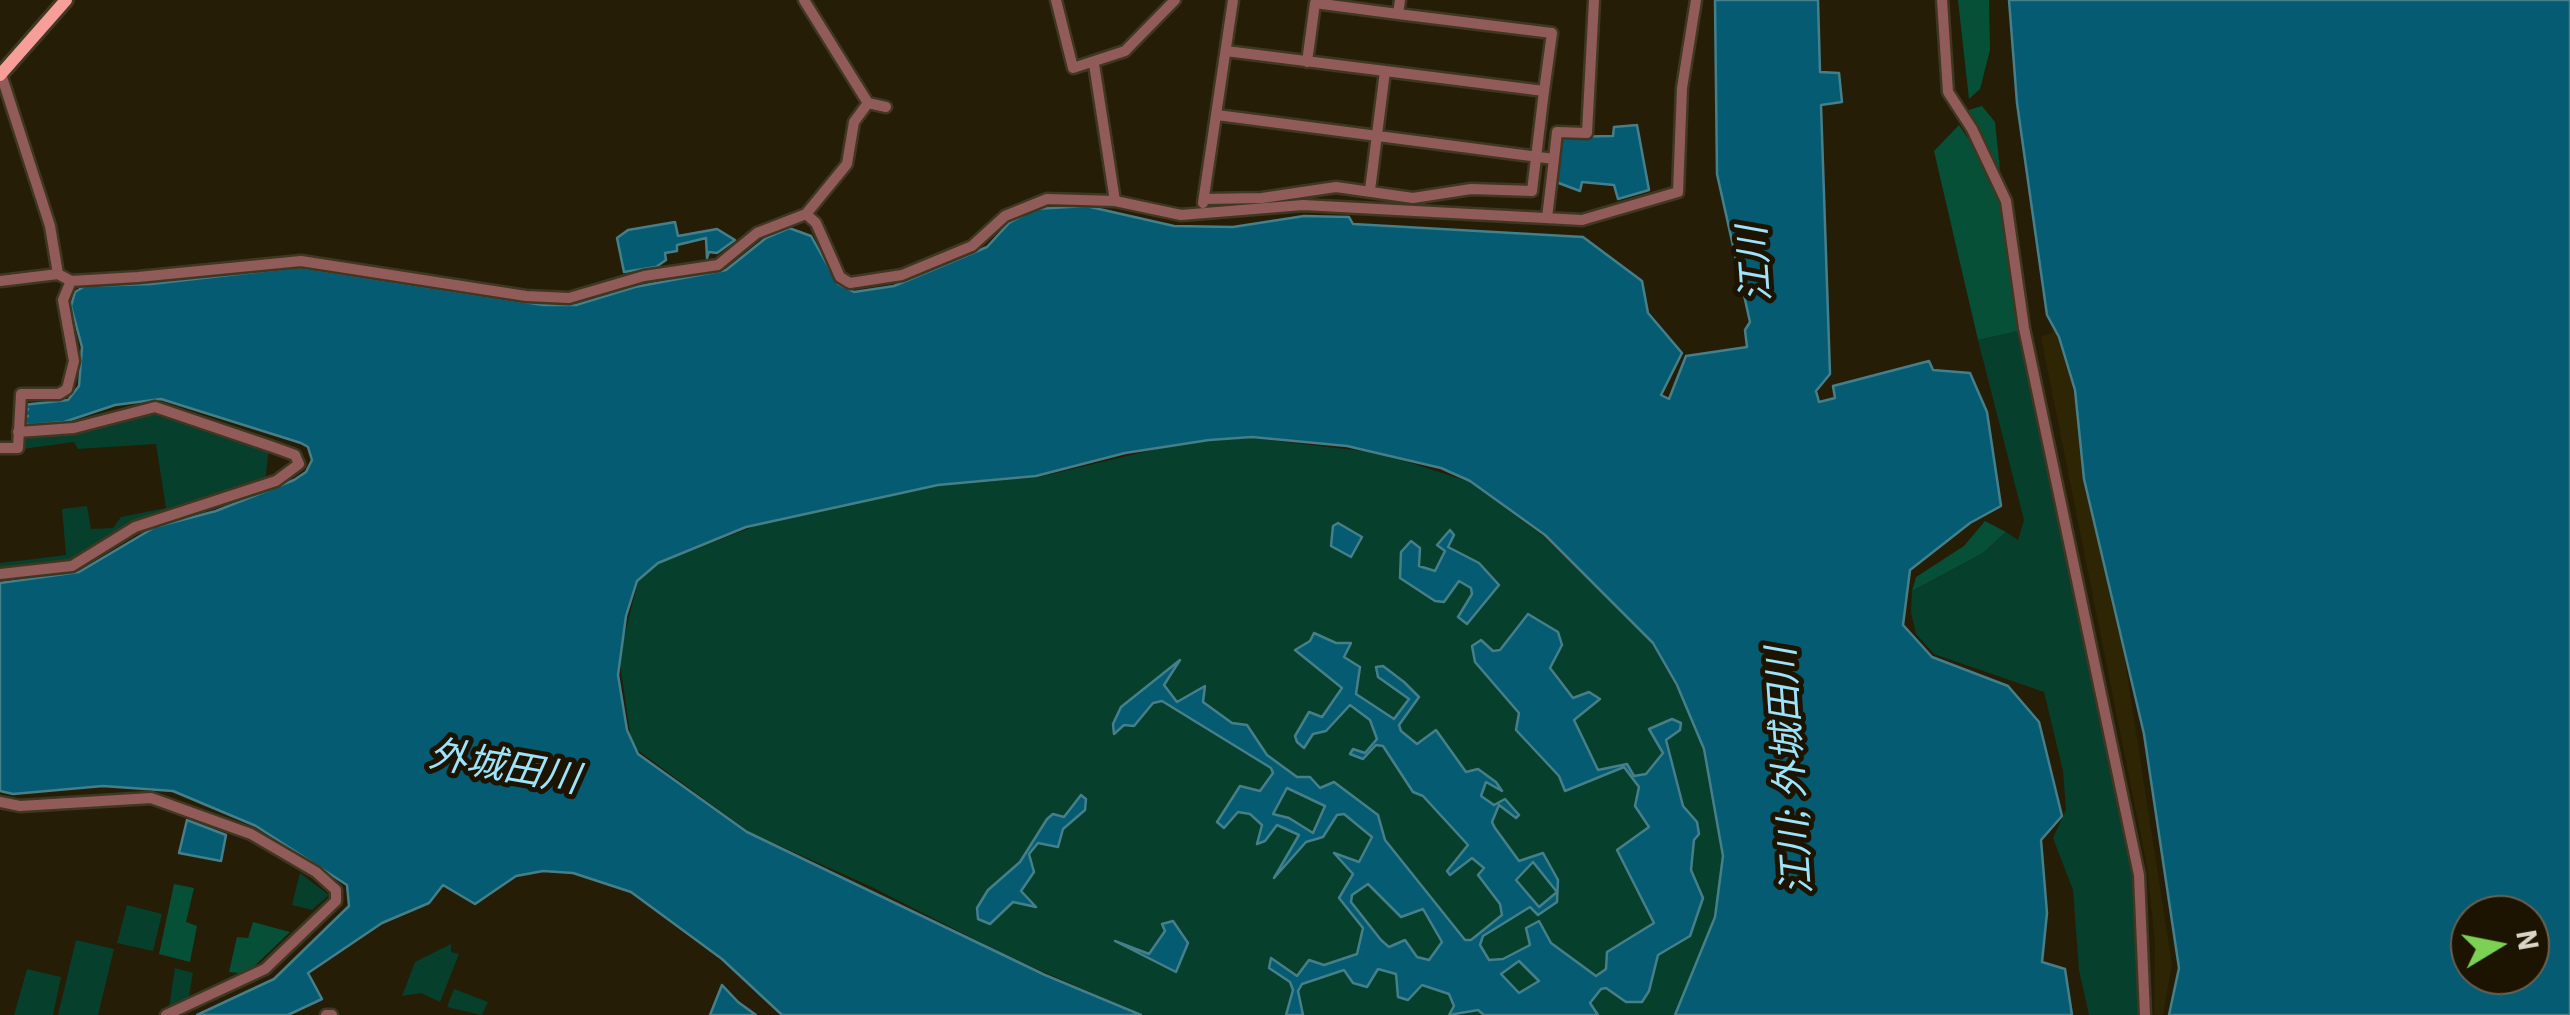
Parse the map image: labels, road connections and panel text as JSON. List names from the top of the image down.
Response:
{
  "water": ["江川", "外城田川", "江川; 外城田川"],
  "north": "right"
}
